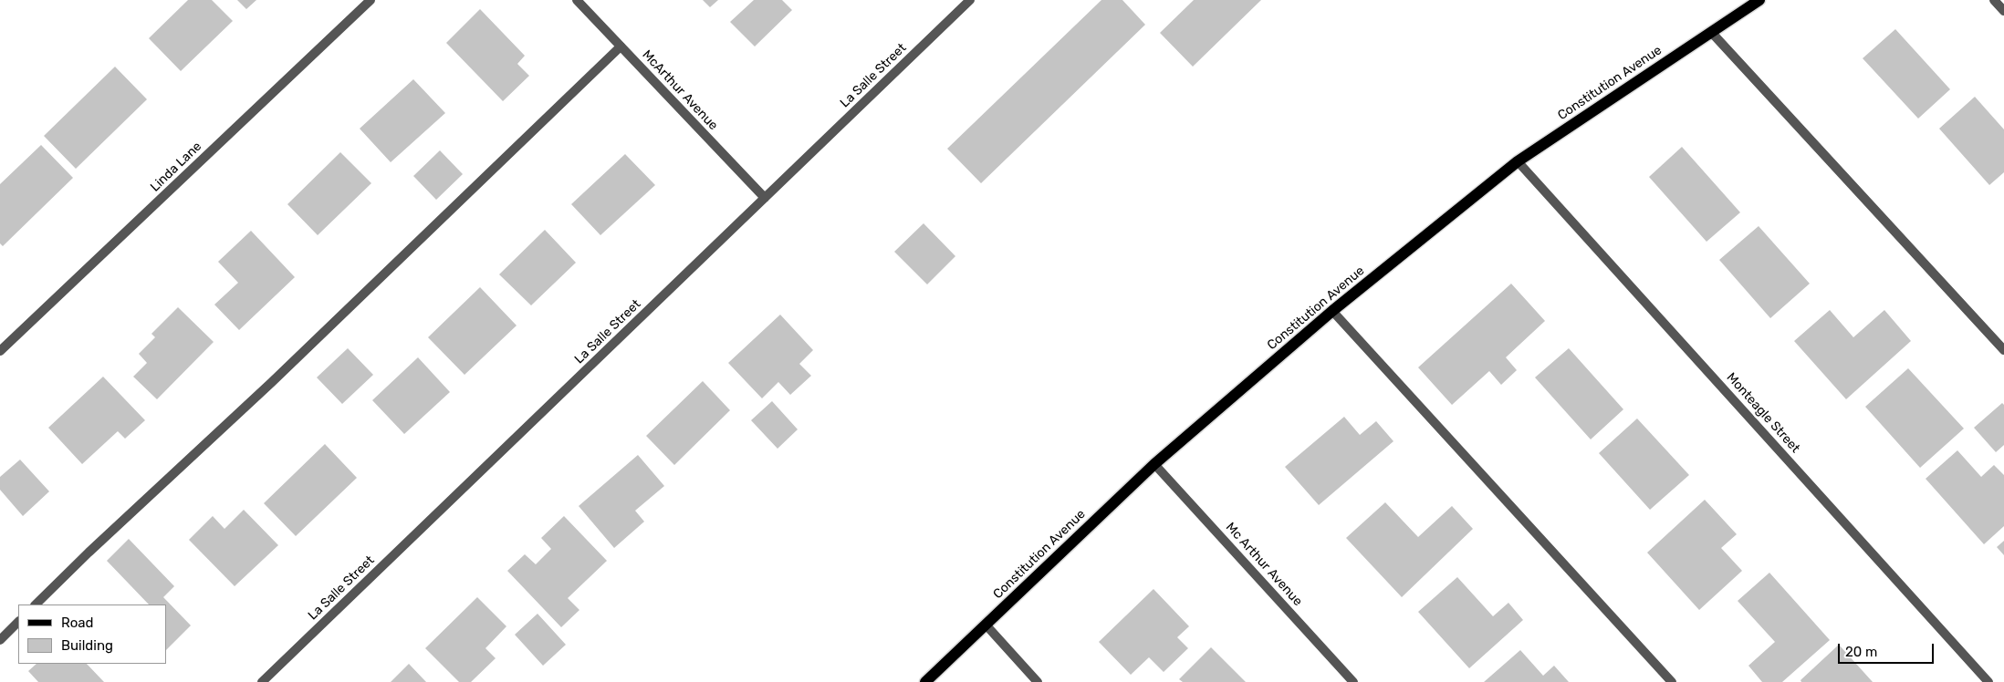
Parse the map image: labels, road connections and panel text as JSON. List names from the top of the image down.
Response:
{
  "streets": {
    "main road": ["Constitution Avenue"],
    "street": [
      "La Salle Street",
      "McArthur Avenue",
      "Linda Lane",
      "Monteagle Street",
      "Mc Arthur Avenue"
    ]
  },
  "crossings": [
    ["La Salle Street", "McArthur Avenue"],
    ["Constitution Avenue", "Monteagle Street"],
    ["Constitution Avenue", "Mc Arthur Avenue"]
  ],
  "legend": ["Road", "Building"],
  "scale_bar": "20 m"
}
